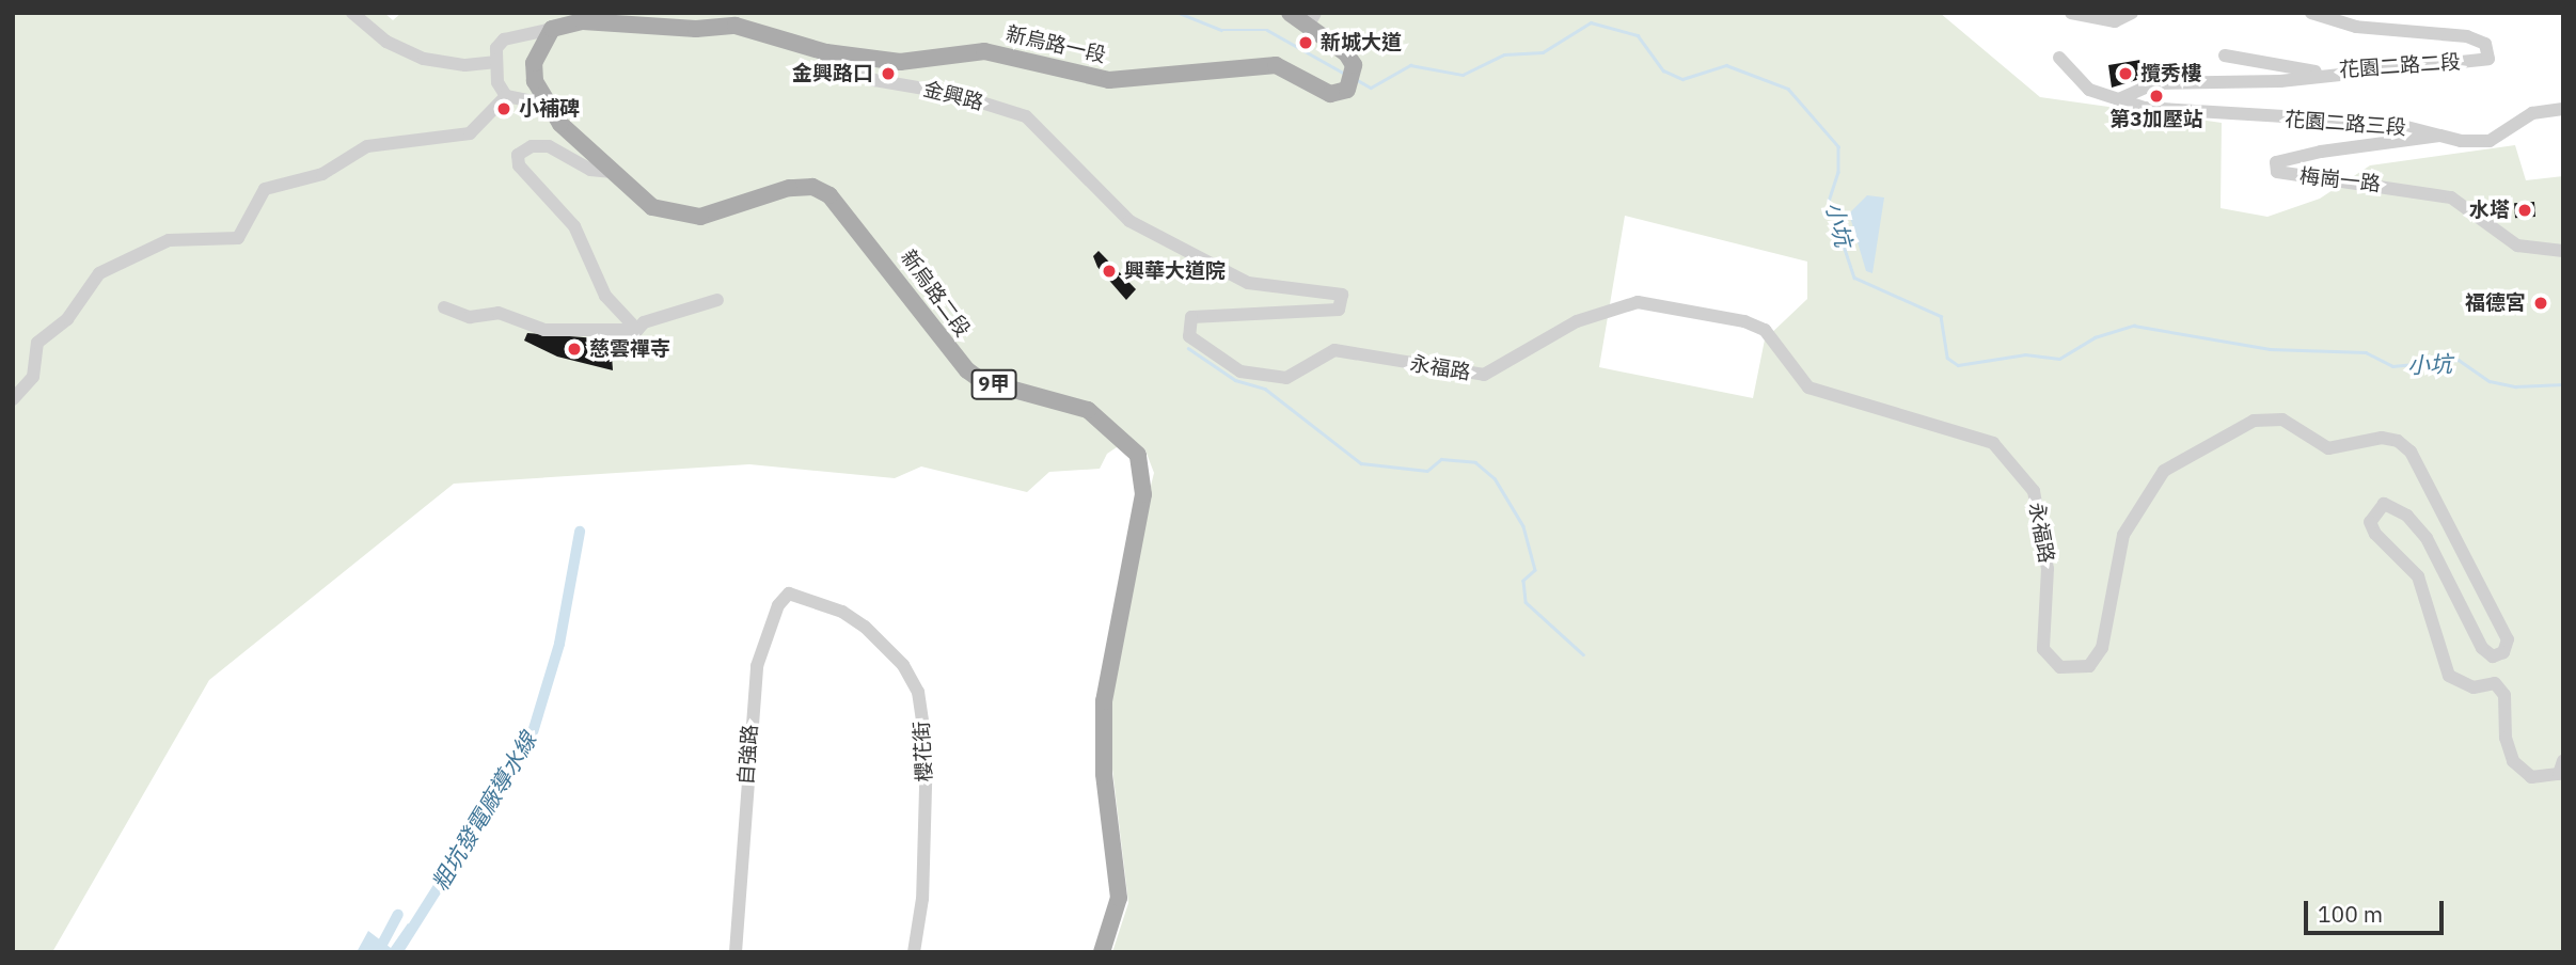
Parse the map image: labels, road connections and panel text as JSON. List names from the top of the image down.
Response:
{
  "streets": {
    "main road": ["新烏路一段", "新烏路二段", "9甲"],
    "street": [
      "花園二路二段",
      "金興路",
      "花園二路三段",
      "梅崗一路",
      "永福路",
      "櫻花街",
      "自強路"
    ]
  },
  "crossings": [
    ["新烏路一段", "金興路"],
    ["新烏路一段", "新烏路二段"],
    ["花園二路二段", "花園二路三段"],
    ["金興路", "永福路"],
    ["花園二路三段", "梅崗一路"],
    ["櫻花街", "自強路"]
  ],
  "water": ["小坑", "粗坑發電廠導水線"],
  "places": [
    "新城大道",
    "金興路口",
    "攬秀樓",
    "第3加壓站",
    "小補碑",
    "水塔",
    "興華大道院",
    "福德宮",
    "慈雲禪寺"
  ],
  "scale_bar": "100 m"
}
